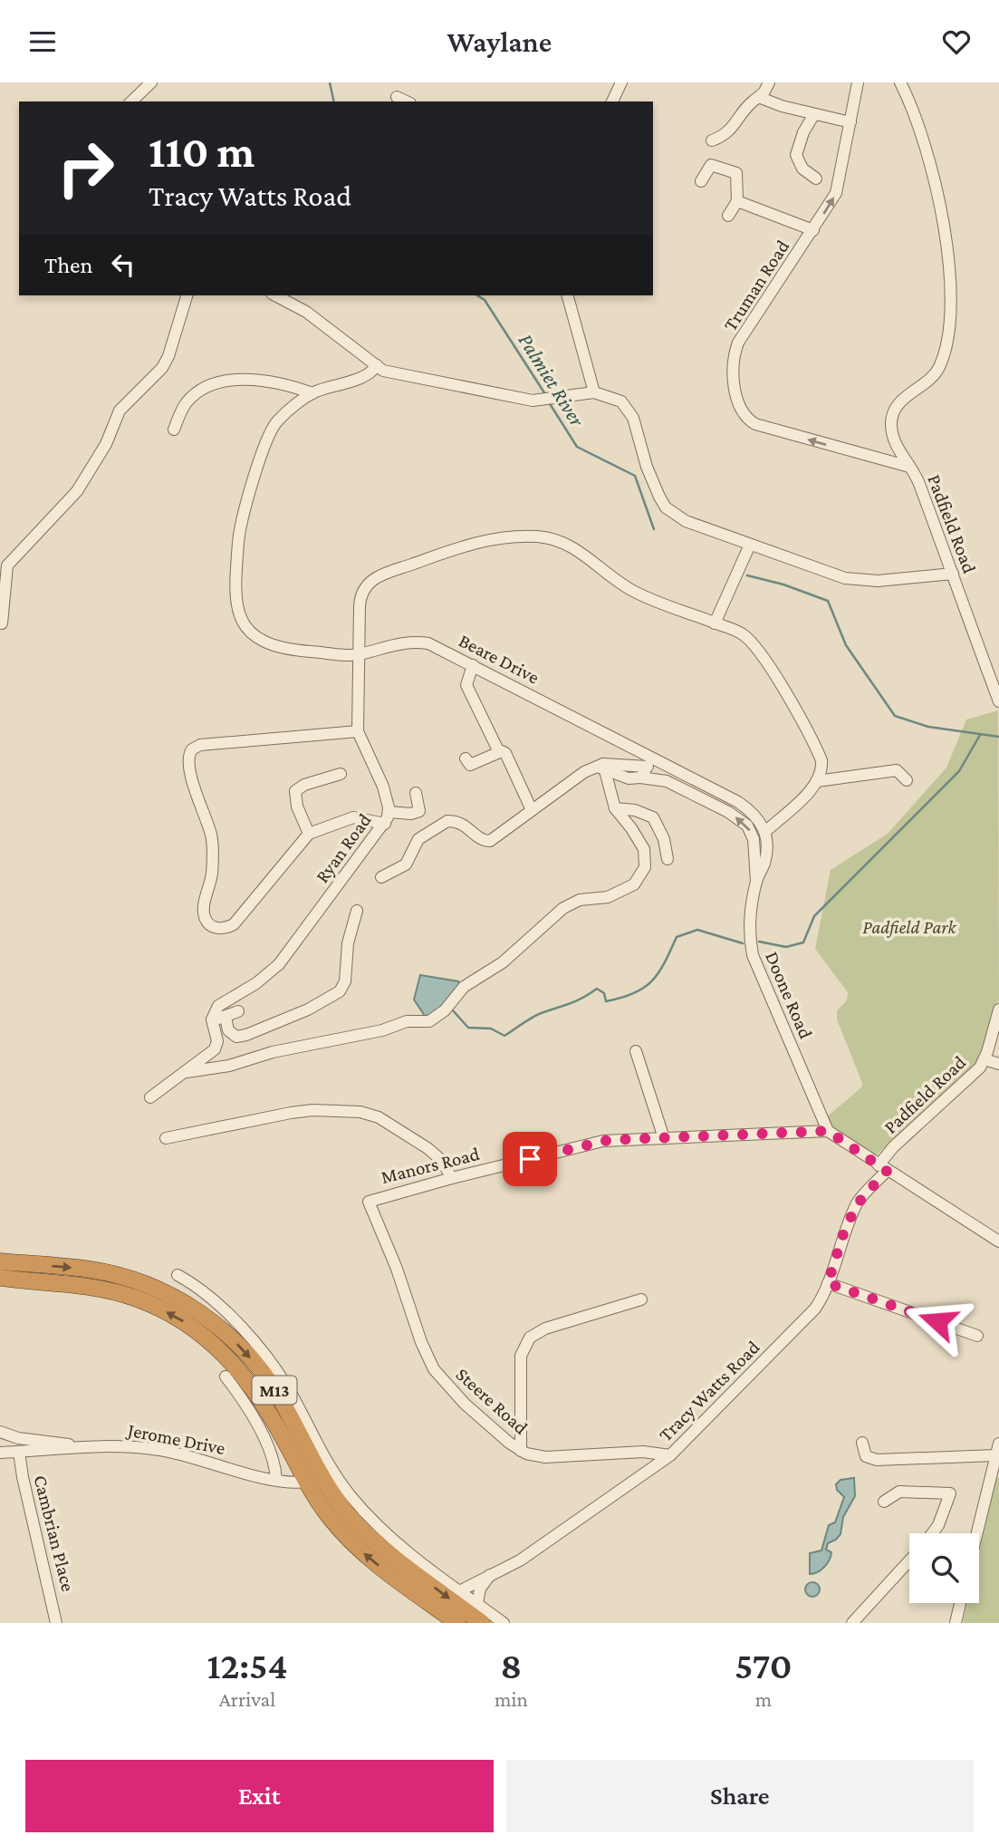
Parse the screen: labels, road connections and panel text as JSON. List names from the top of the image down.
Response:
{
  "streets": {
    "highway": ["M13"],
    "street": [
      "Truman Road",
      "Padfield Road",
      "Beare Drive",
      "Ryan Road",
      "Doone Road",
      "Manors Road",
      "Tracy Watts Road",
      "Steere Road",
      "Jerome Drive",
      "Cambrian Place"
    ]
  },
  "crossings": [
    ["Truman Road", "Padfield Road"],
    ["Padfield Road", "Tracy Watts Road"],
    ["Beare Drive", "Ryan Road"],
    ["Beare Drive", "Doone Road"],
    ["Doone Road", "Manors Road"],
    ["Manors Road", "Steere Road"],
    ["M13", "Jerome Drive"],
    ["Tracy Watts Road", "Steere Road"],
    ["Jerome Drive", "Cambrian Place"]
  ],
  "water": ["Palmiet River"],
  "parks": ["Padfield Park"],
  "page": {
    "header": "Waylane",
    "turn": ["110 m", "Tracy Watts Road"],
    "then": "Then",
    "eta": [
      "12:54",
      "Arrival",
      "8",
      "min",
      "570",
      "m"
    ],
    "buttons": ["Exit", "Share"]
  }
}
